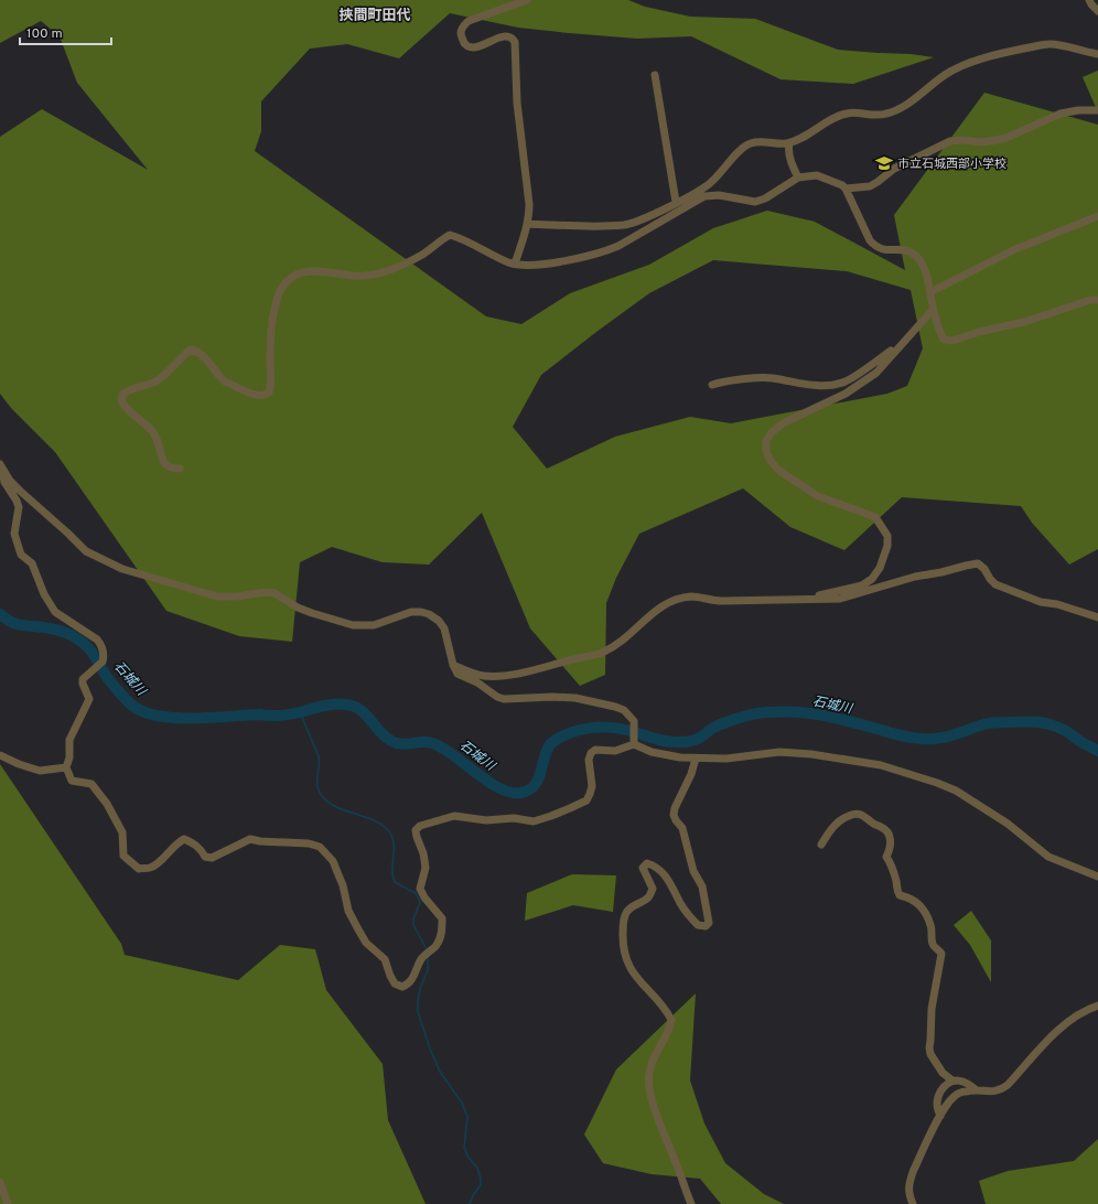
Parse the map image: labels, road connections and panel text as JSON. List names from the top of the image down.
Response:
{
  "districts": ["挾間町田代"],
  "water": ["石城川"],
  "places": {
    "school or university": ["市立石城西部小学校"]
  },
  "scale_bar": "100 m"
}
